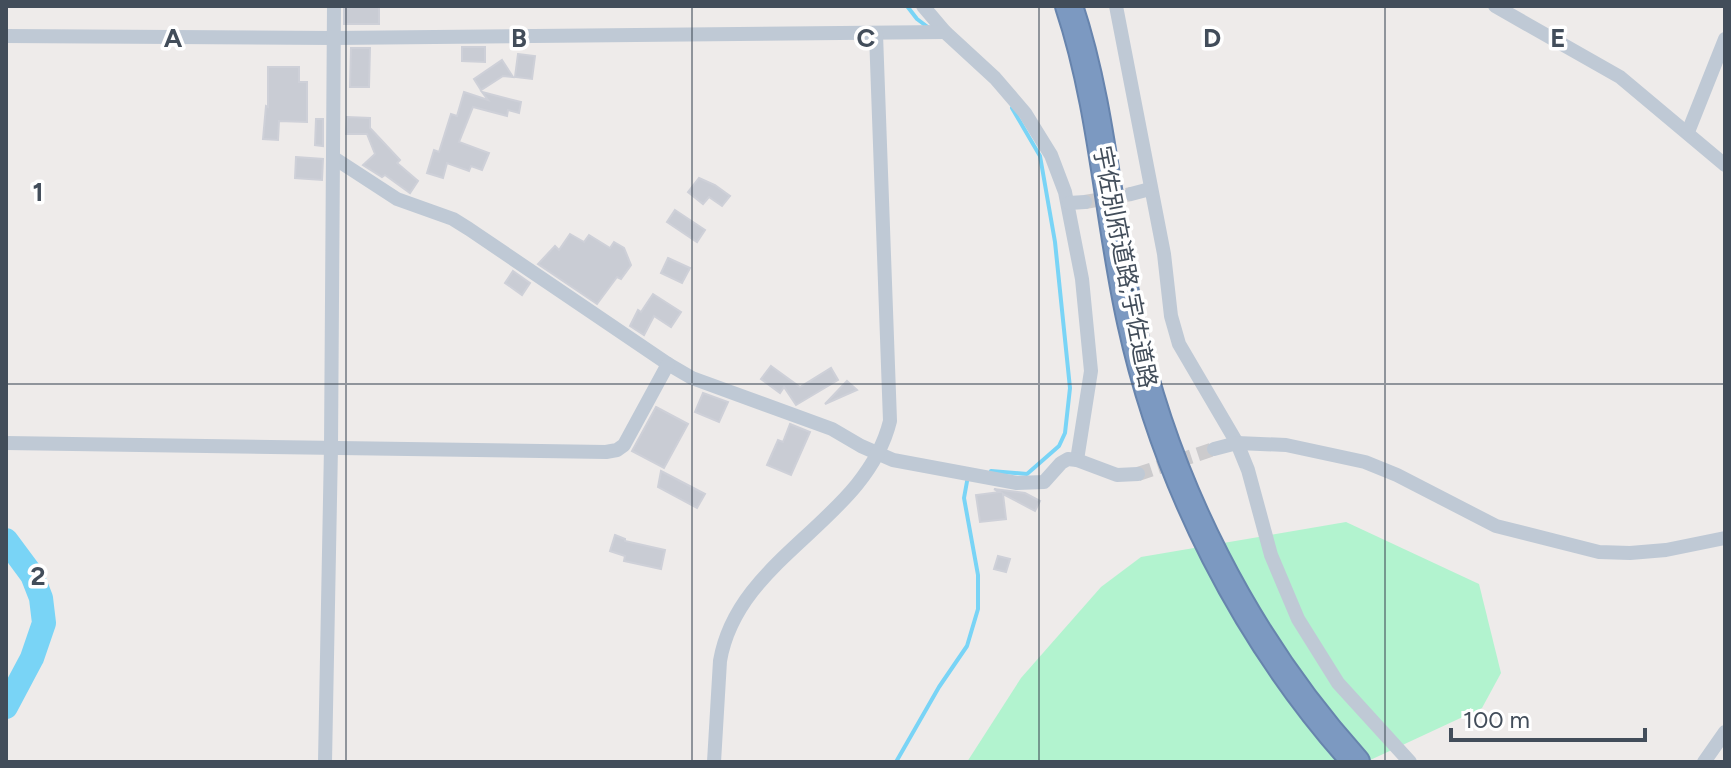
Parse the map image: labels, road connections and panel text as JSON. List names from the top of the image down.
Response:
{
  "streets": {
    "highway": ["宇佐別府道路;宇佐道路"]
  },
  "scale_bar": "100 m",
  "grid": {
    "columns": [
      "A",
      "B",
      "C",
      "D",
      "E"
    ],
    "rows": ["1", "2"]
  }
}
